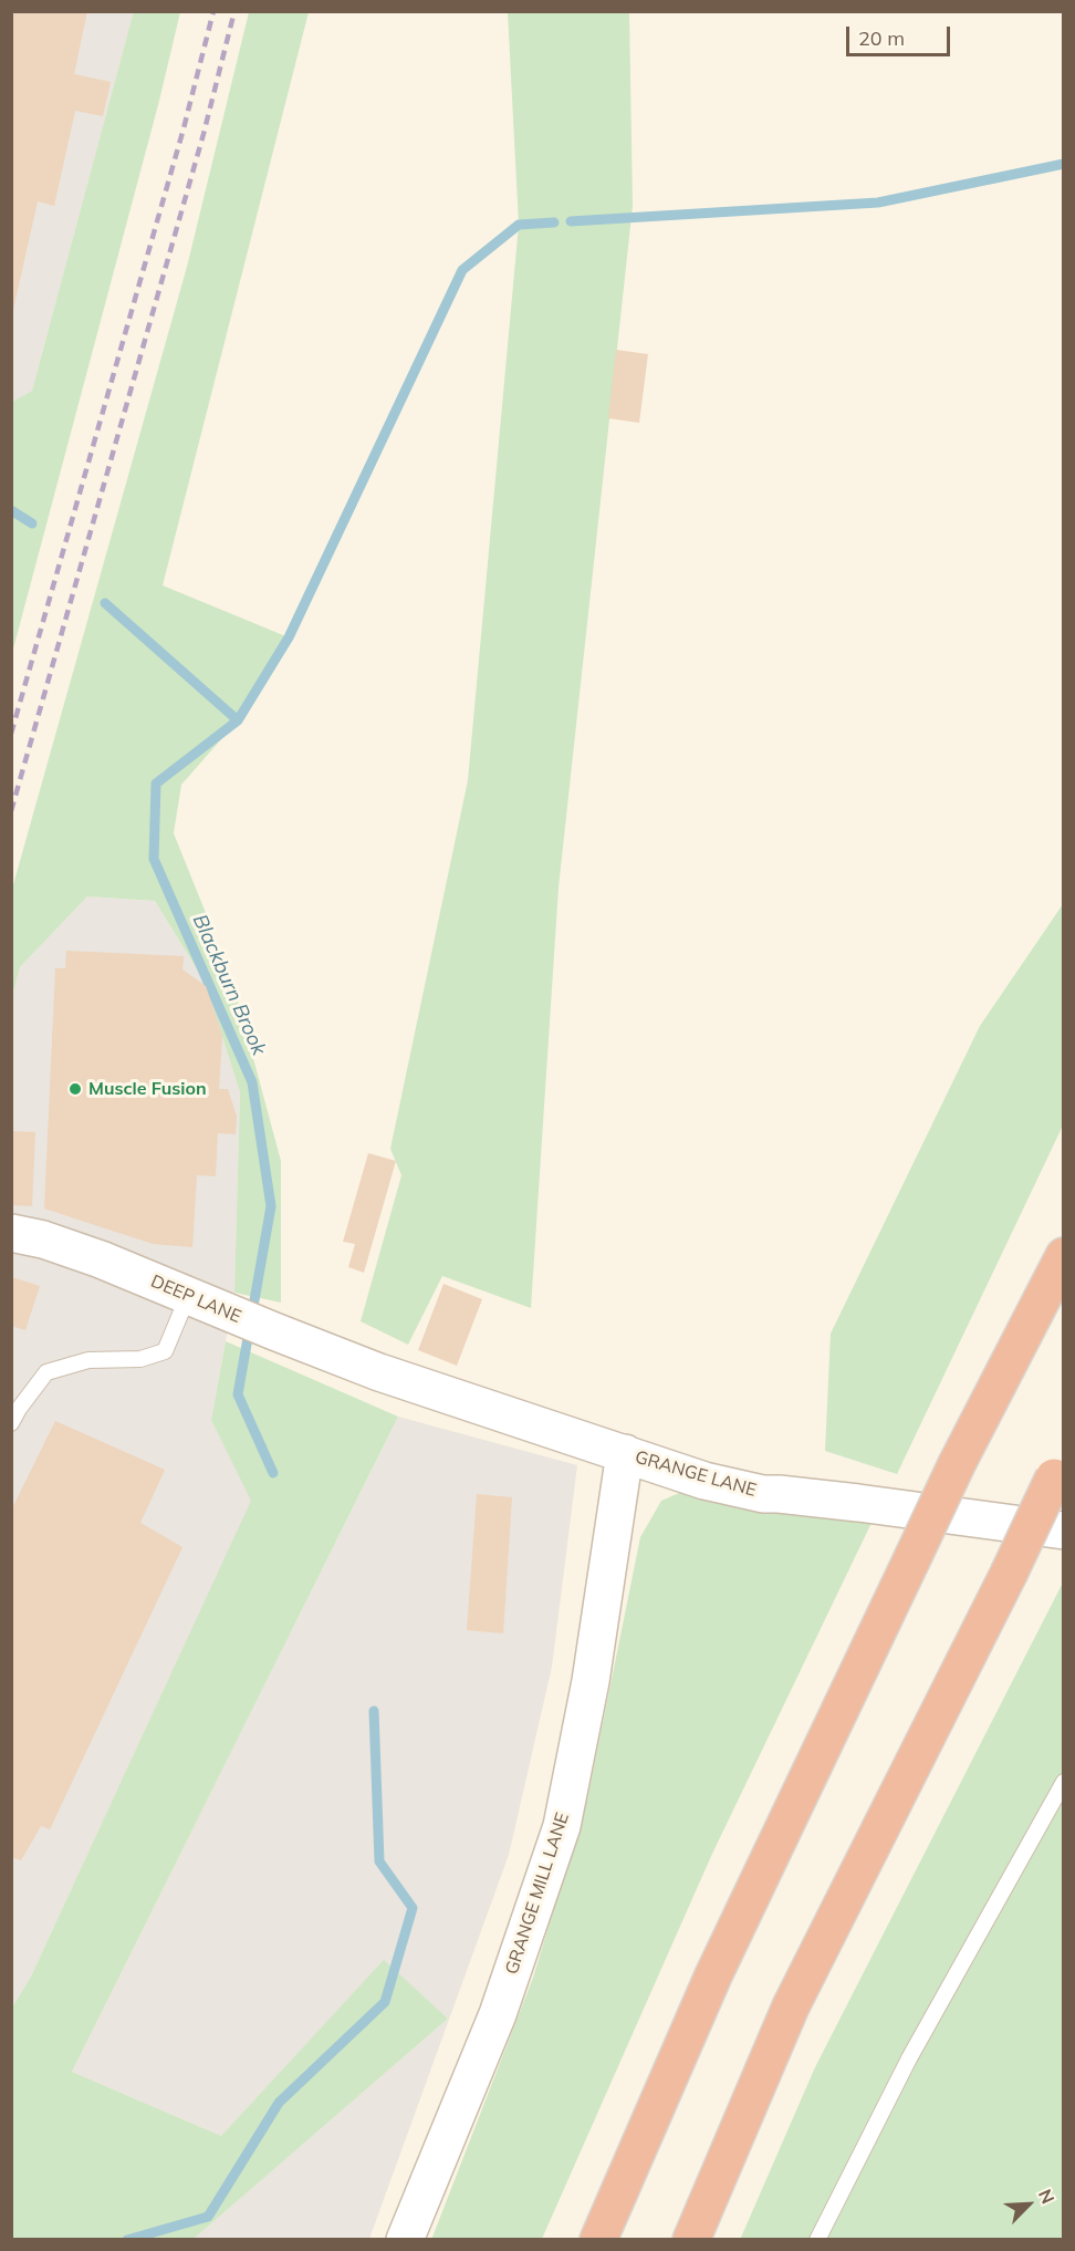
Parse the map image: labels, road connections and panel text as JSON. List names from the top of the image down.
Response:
{
  "streets": {
    "street": ["DEEP LANE", "GRANGE LANE", "GRANGE MILL LANE"]
  },
  "crossings": [
    ["DEEP LANE", "GRANGE LANE"],
    ["GRANGE LANE", "GRANGE MILL LANE"]
  ],
  "water": ["Blackburn Brook"],
  "places": ["Muscle Fusion"],
  "scale_bar": "20 m",
  "north": "top right"
}
